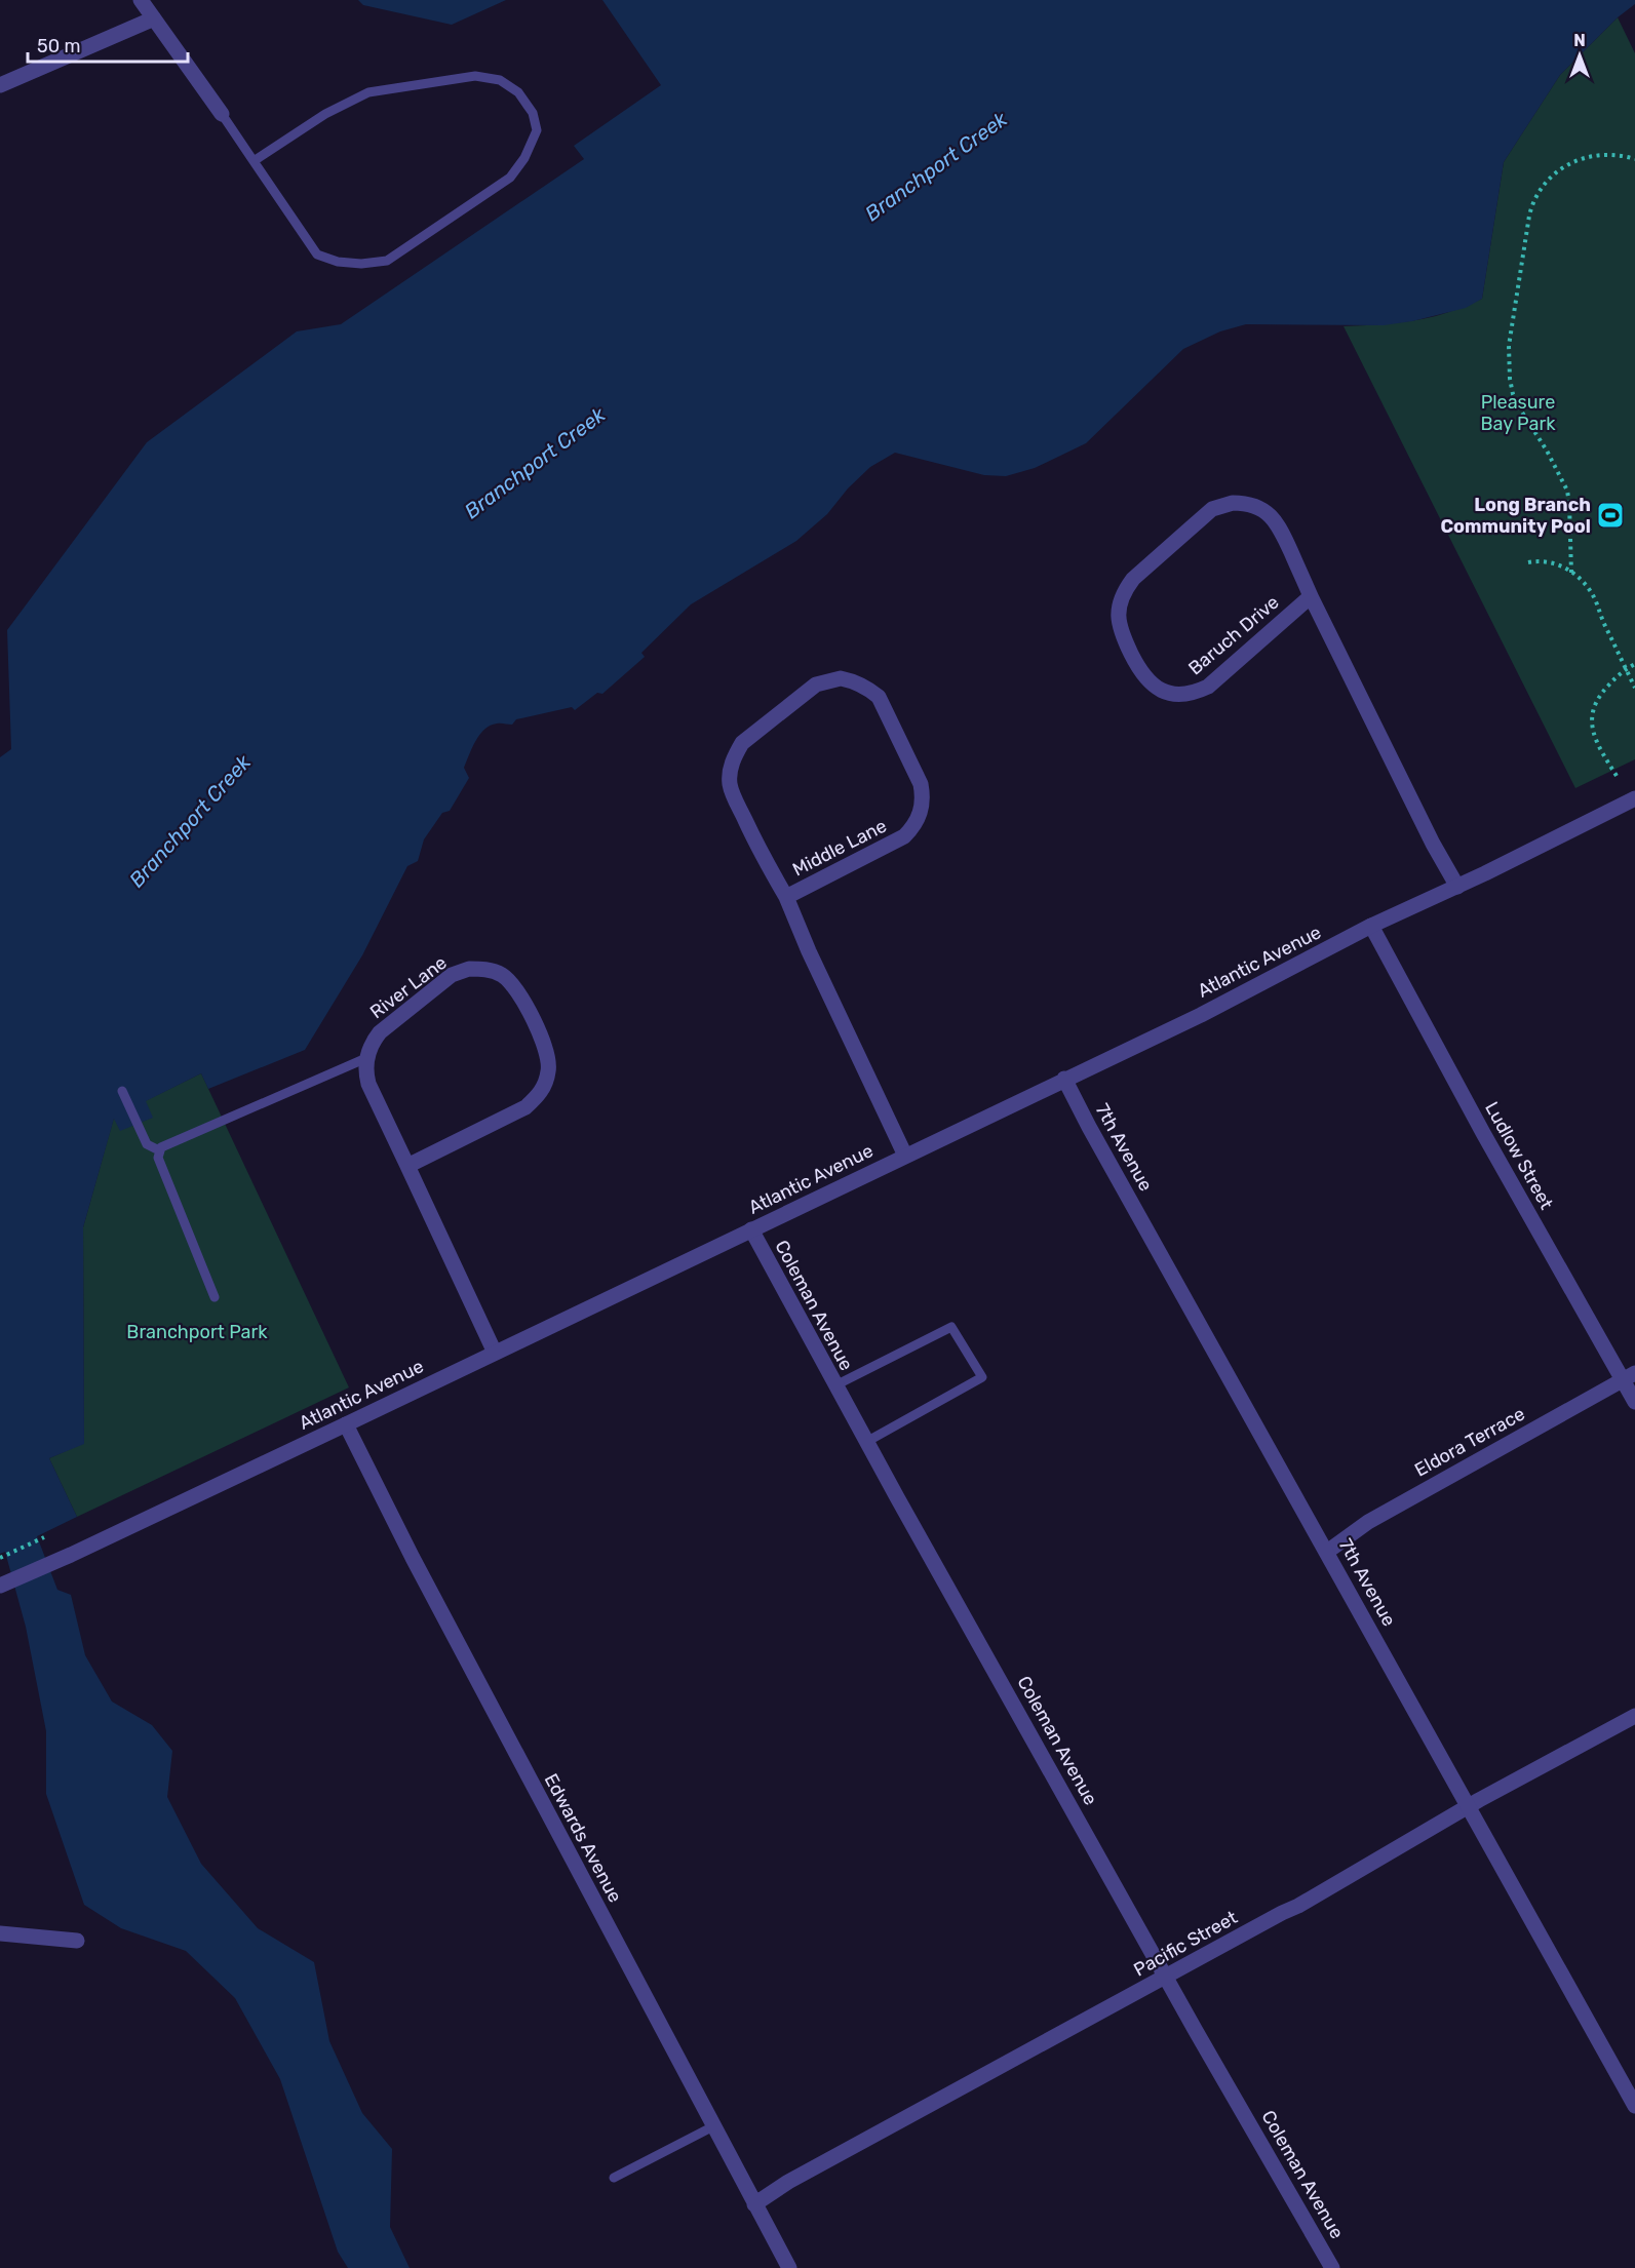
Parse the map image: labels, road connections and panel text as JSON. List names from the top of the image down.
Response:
{
  "streets": {
    "street": [
      "Baruch Drive",
      "Middle Lane",
      "Atlantic Avenue",
      "River Lane",
      "7th Avenue",
      "Ludlow Street",
      "Coleman Avenue",
      "Eldora Terrace",
      "Edwards Avenue",
      "Pacific Street"
    ]
  },
  "crossings": [
    ["Baruch Drive", "Atlantic Avenue"],
    ["Middle Lane", "Atlantic Avenue"],
    ["Atlantic Avenue", "7th Avenue"],
    ["Atlantic Avenue", "Ludlow Street"],
    ["Atlantic Avenue", "Coleman Avenue"],
    ["Atlantic Avenue", "Edwards Avenue"],
    ["7th Avenue", "Eldora Terrace"],
    ["7th Avenue", "Pacific Street"],
    ["Ludlow Street", "Eldora Terrace"],
    ["Coleman Avenue", "Pacific Street"],
    ["Edwards Avenue", "Pacific Street"]
  ],
  "water": ["Branchport Creek"],
  "parks": ["Pleasure Bay Park", "Branchport Park"],
  "places": {
    "sports": ["Long Branch Community Pool"]
  },
  "scale_bar": "50 m",
  "north": "top"
}
